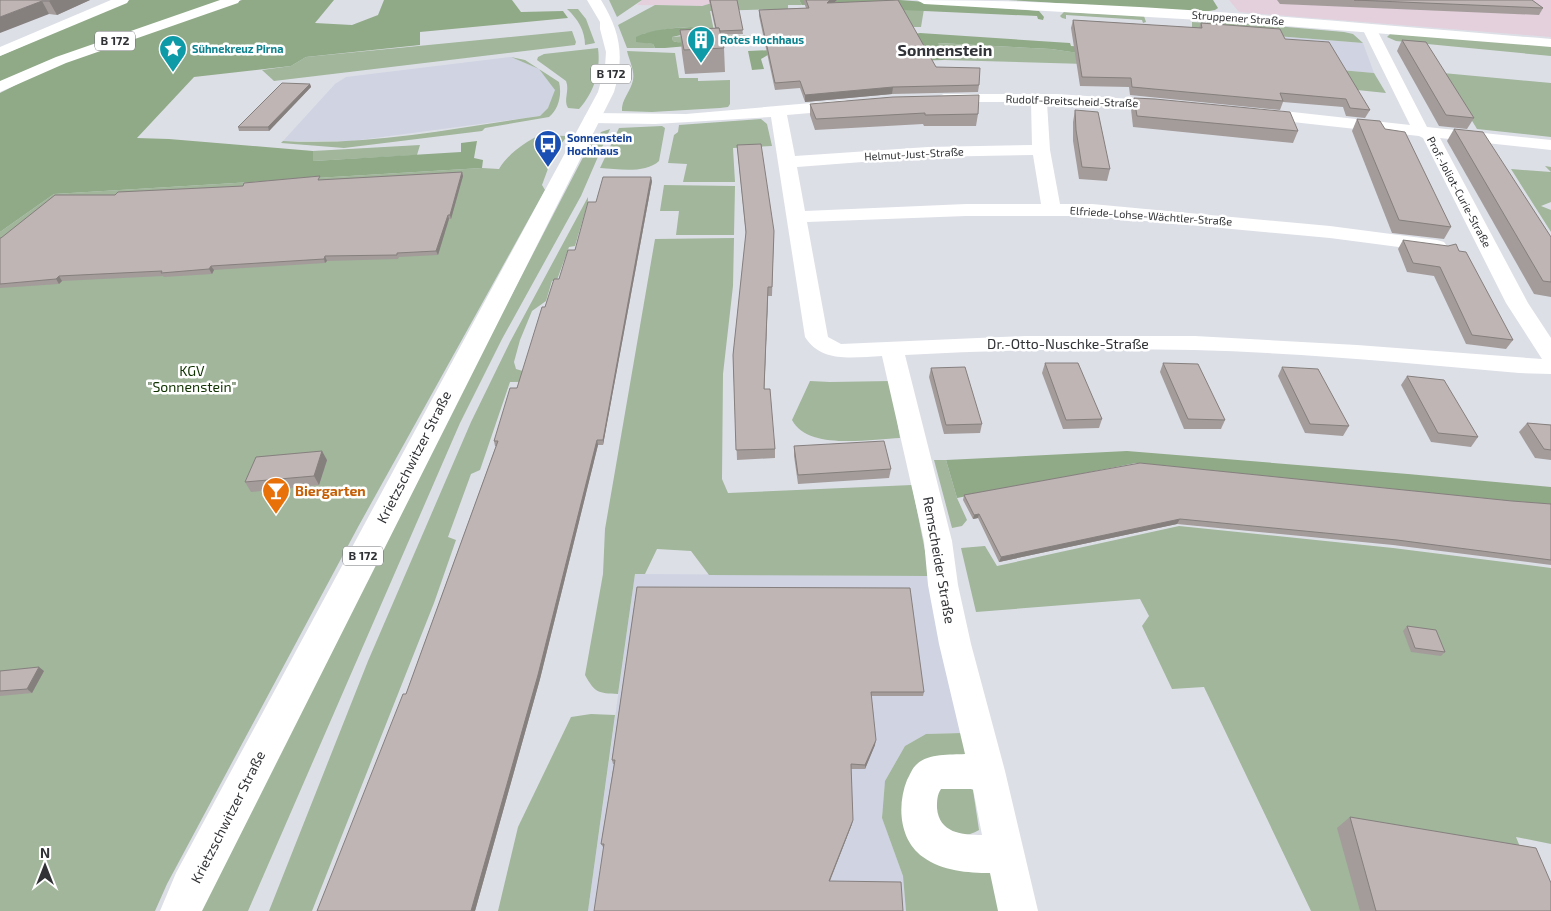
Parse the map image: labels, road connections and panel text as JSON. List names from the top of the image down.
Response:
{
  "streets": {
    "main road": ["Struppener Straße", "B 172", "Krietzschwitzer Straße"],
    "street": [
      "Rudolf-Breitscheid-Straße",
      "Helmut-Just-Straße",
      "Prof.-Joliot-Curie-Straße",
      "Elfriede-Lohse-Wächtler-Straße",
      "Dr.-Otto-Nuschke-Straße",
      "Remscheider Straße"
    ]
  },
  "crossings": [
    ["Struppener Straße", "Prof.-Joliot-Curie-Straße"],
    ["Helmut-Just-Straße", "Dr.-Otto-Nuschke-Straße"],
    ["Elfriede-Lohse-Wächtler-Straße", "Dr.-Otto-Nuschke-Straße"],
    ["Dr.-Otto-Nuschke-Straße", "Remscheider Straße"]
  ],
  "districts": ["Sonnenstein"],
  "parks": ["KGV \"Sonnenstein\""],
  "places": {
    "building": ["Rotes Hochhaus"],
    "place": ["Sühnekreuz Pirna"],
    "bus stop": ["Sonnenstein Hochhaus"],
    "bar": ["Biergarten"]
  },
  "north": "top"
}
